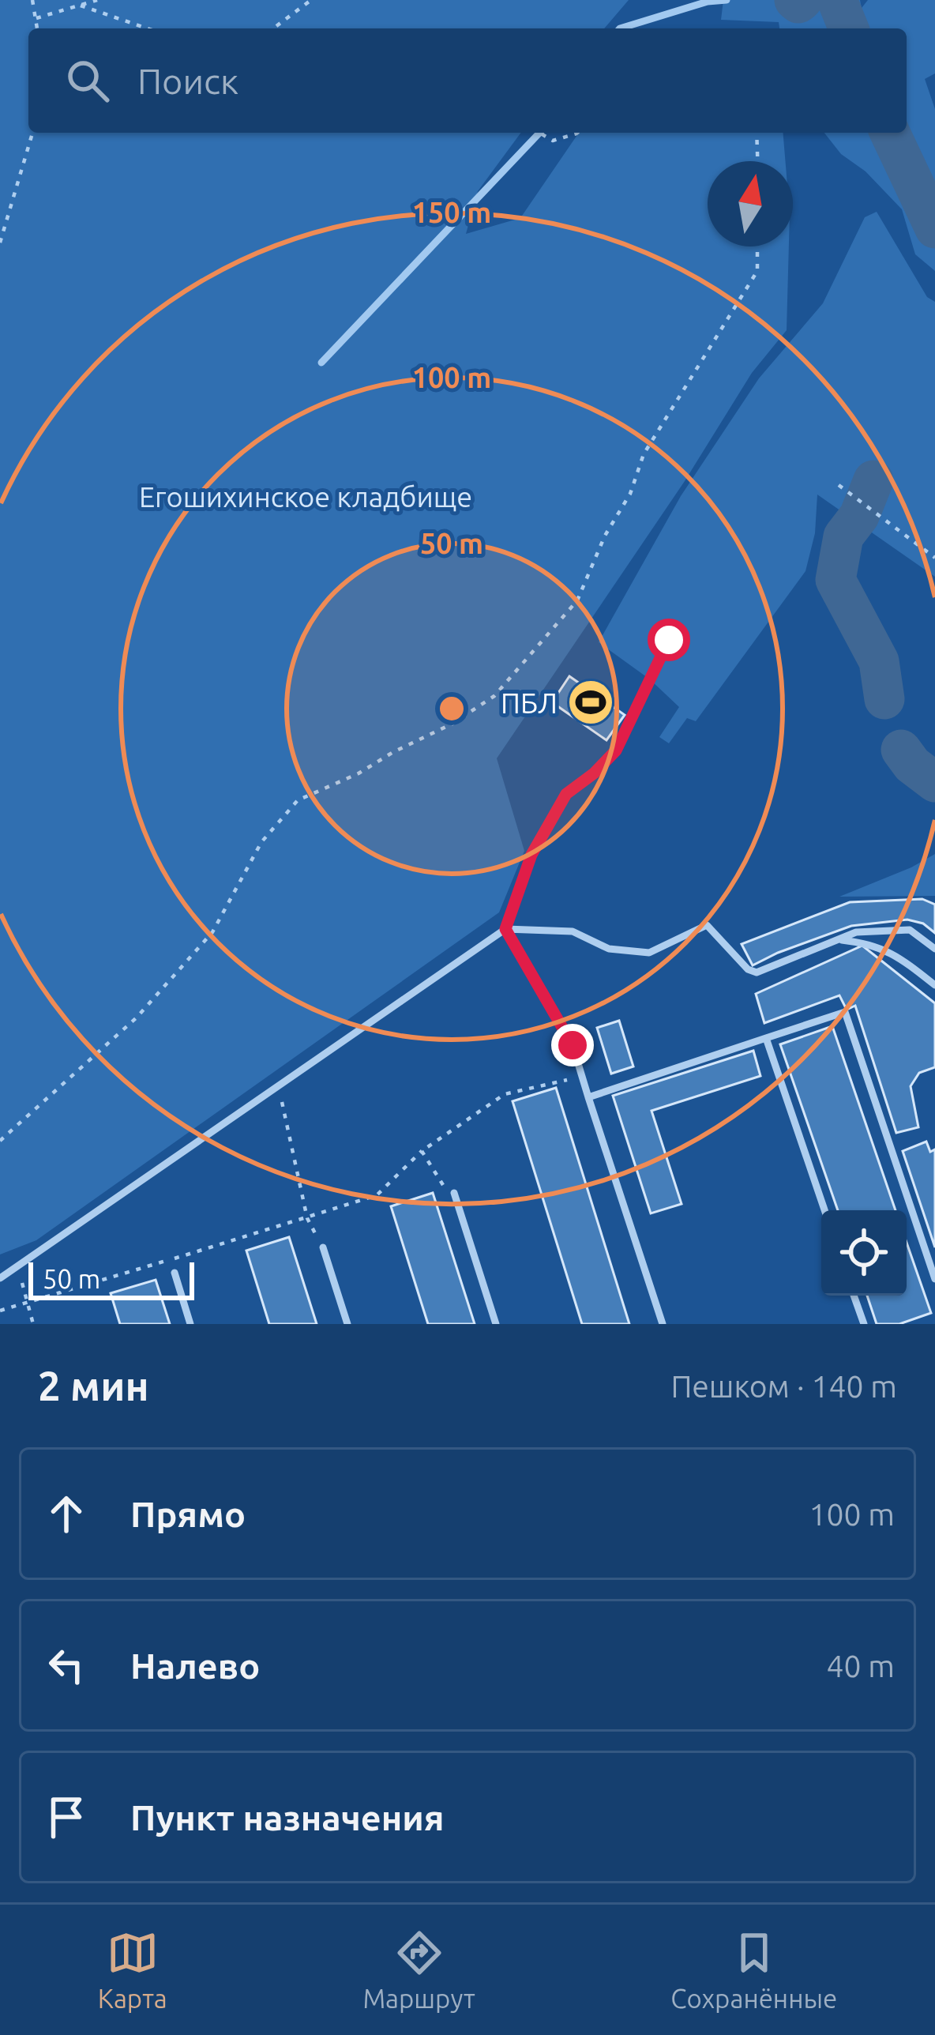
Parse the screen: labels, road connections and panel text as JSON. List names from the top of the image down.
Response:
{
  "parks": ["Егошихинское кладбище"],
  "places": {
    "sports": ["ПБЛ"]
  },
  "scale_bar": "50 m",
  "north": "top",
  "page": {
    "search": "Поиск",
    "scale": "50 m",
    "heading": ["2 мин", "Пешком · 140 m"],
    "list": [
      ["Прямо", "100 m"],
      ["Налево", "40 m"],
      "Пункт назначения"
    ],
    "nav": ["Карта", "Маршрут", "Сохранённые"]
  },
  "rings": ["150 m", "100 m", "50 m"]
}
